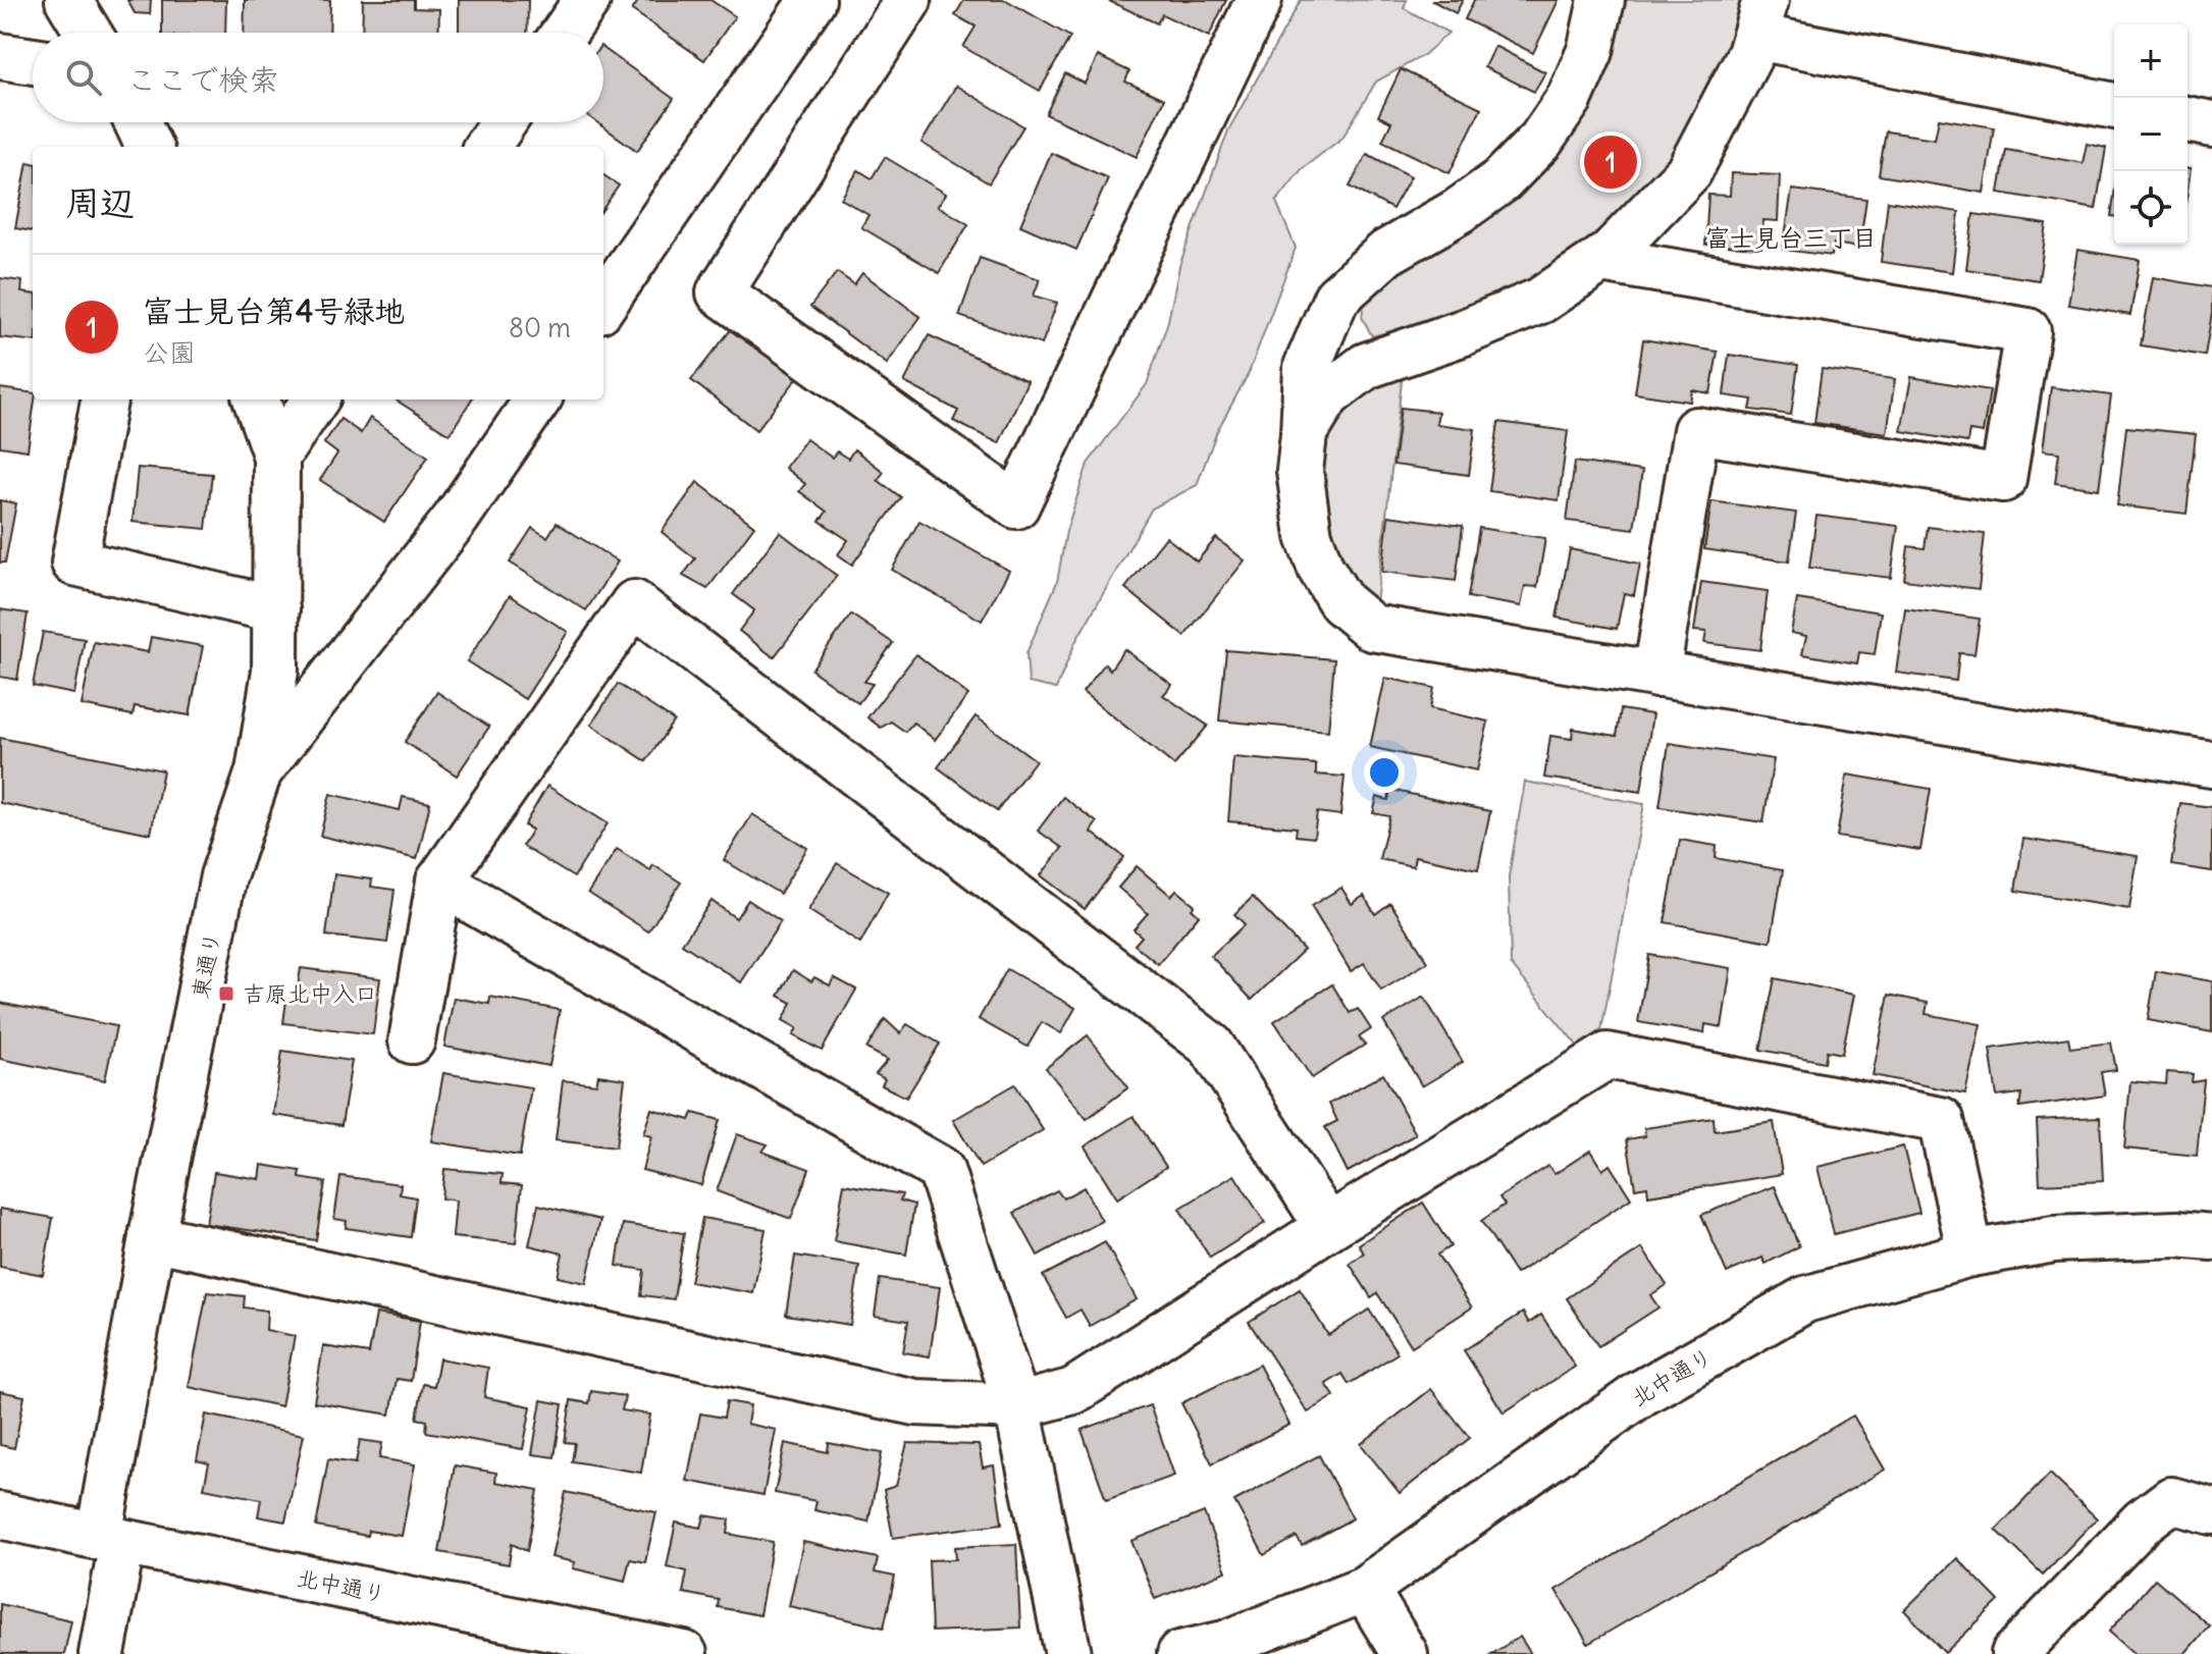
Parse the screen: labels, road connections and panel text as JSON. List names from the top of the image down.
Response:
{
  "streets": {
    "street": ["東通り", "北中通り"]
  },
  "crossings": [
    ["東通り", "北中通り"]
  ],
  "districts": ["富士見台三丁目"],
  "places": {
    "transit": ["吉原北中入口"]
  },
  "page": {
    "map_buttons": ["+", "−"],
    "search": "ここで検索",
    "pins": "1",
    "heading": "周辺",
    "list": [
      {
        "mark": "1",
        "name": "富士見台第4号緑地",
        "note": "公園",
        "value": "80 m"
      }
    ]
  }
}
